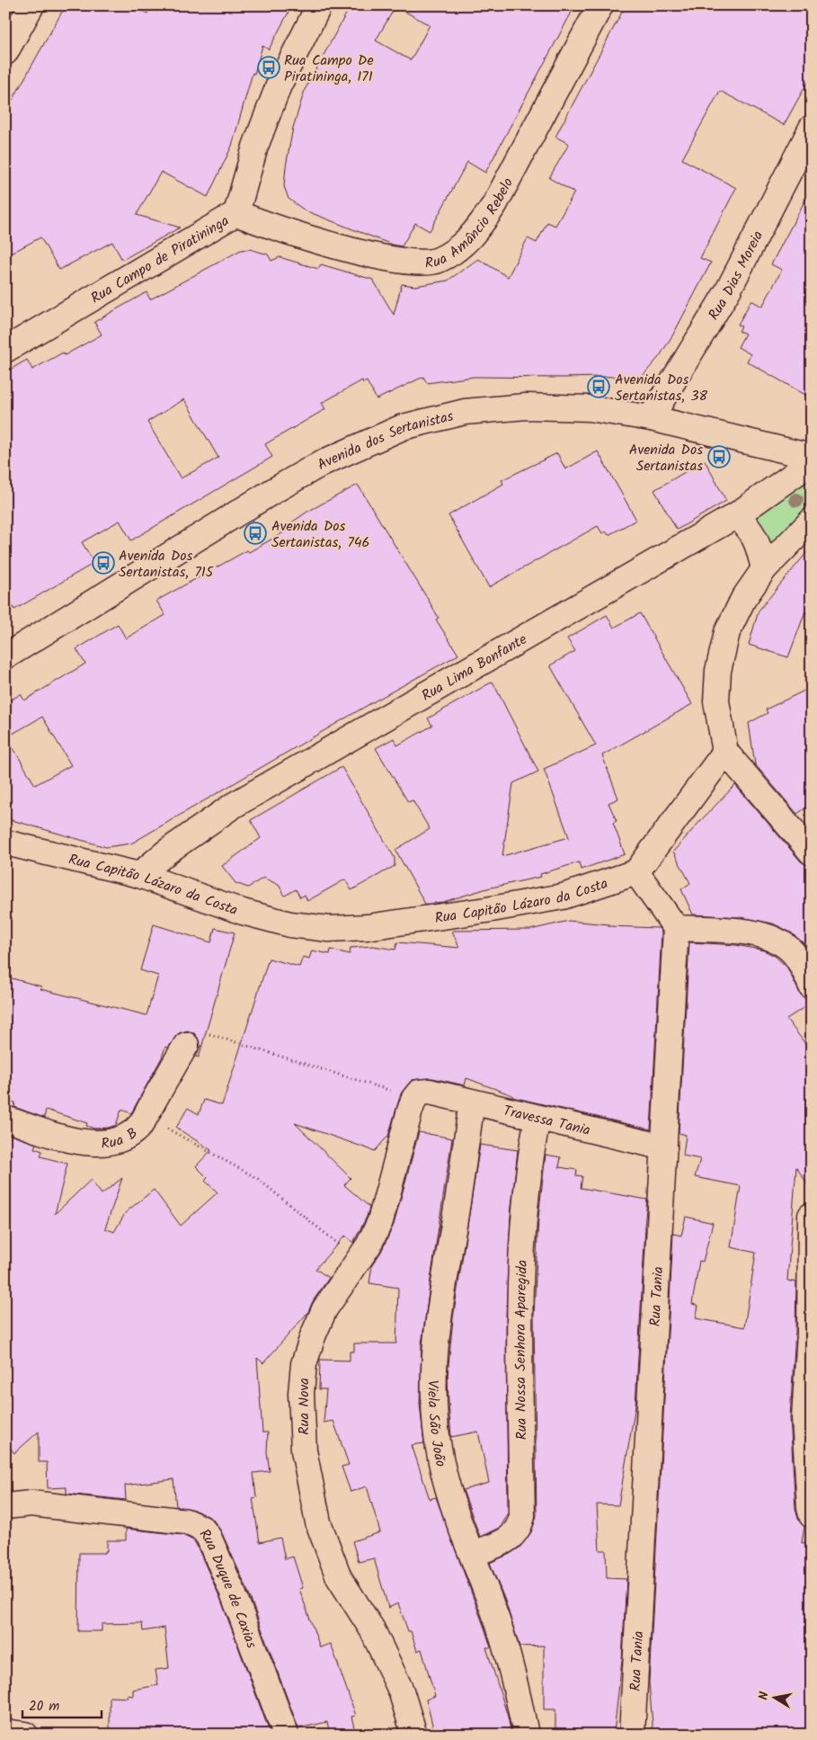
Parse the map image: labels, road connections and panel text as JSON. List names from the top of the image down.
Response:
{
  "streets": {
    "street": [
      "Rua Amâncio Rebelo",
      "Rua Campo de Piratininga",
      "Rua Dias Moreia",
      "Avenida dos Sertanistas",
      "Rua Lima Bonfante",
      "Rua Capitão Lázaro da Costa",
      "Travessa Tania",
      "Rua B",
      "Rua Tania",
      "Rua Nossa Senhora Aparegida",
      "Rua Nova",
      "Viela São João",
      "Rua Duque de Caxias"
    ]
  },
  "crossings": [
    ["Rua Amâncio Rebelo", "Rua Campo de Piratininga"],
    ["Rua Dias Moreia", "Avenida dos Sertanistas"],
    ["Rua Lima Bonfante", "Rua Capitão Lázaro da Costa"],
    ["Travessa Tania", "Rua Tania"],
    ["Travessa Tania", "Rua Nossa Senhora Aparegida"],
    ["Travessa Tania", "Rua Nova"],
    ["Travessa Tania", "Viela São João"],
    ["Rua Nossa Senhora Aparegida", "Viela São João"]
  ],
  "places": {
    "bus stop": [
      "Rua Campo De Piratininga, 171",
      "Avenida Dos Sertanistas, 38",
      "Avenida Dos Sertanistas",
      "Avenida Dos Sertanistas, 746",
      "Avenida Dos Sertanistas, 715"
    ]
  },
  "scale_bar": "20 m",
  "north": "left"
}
